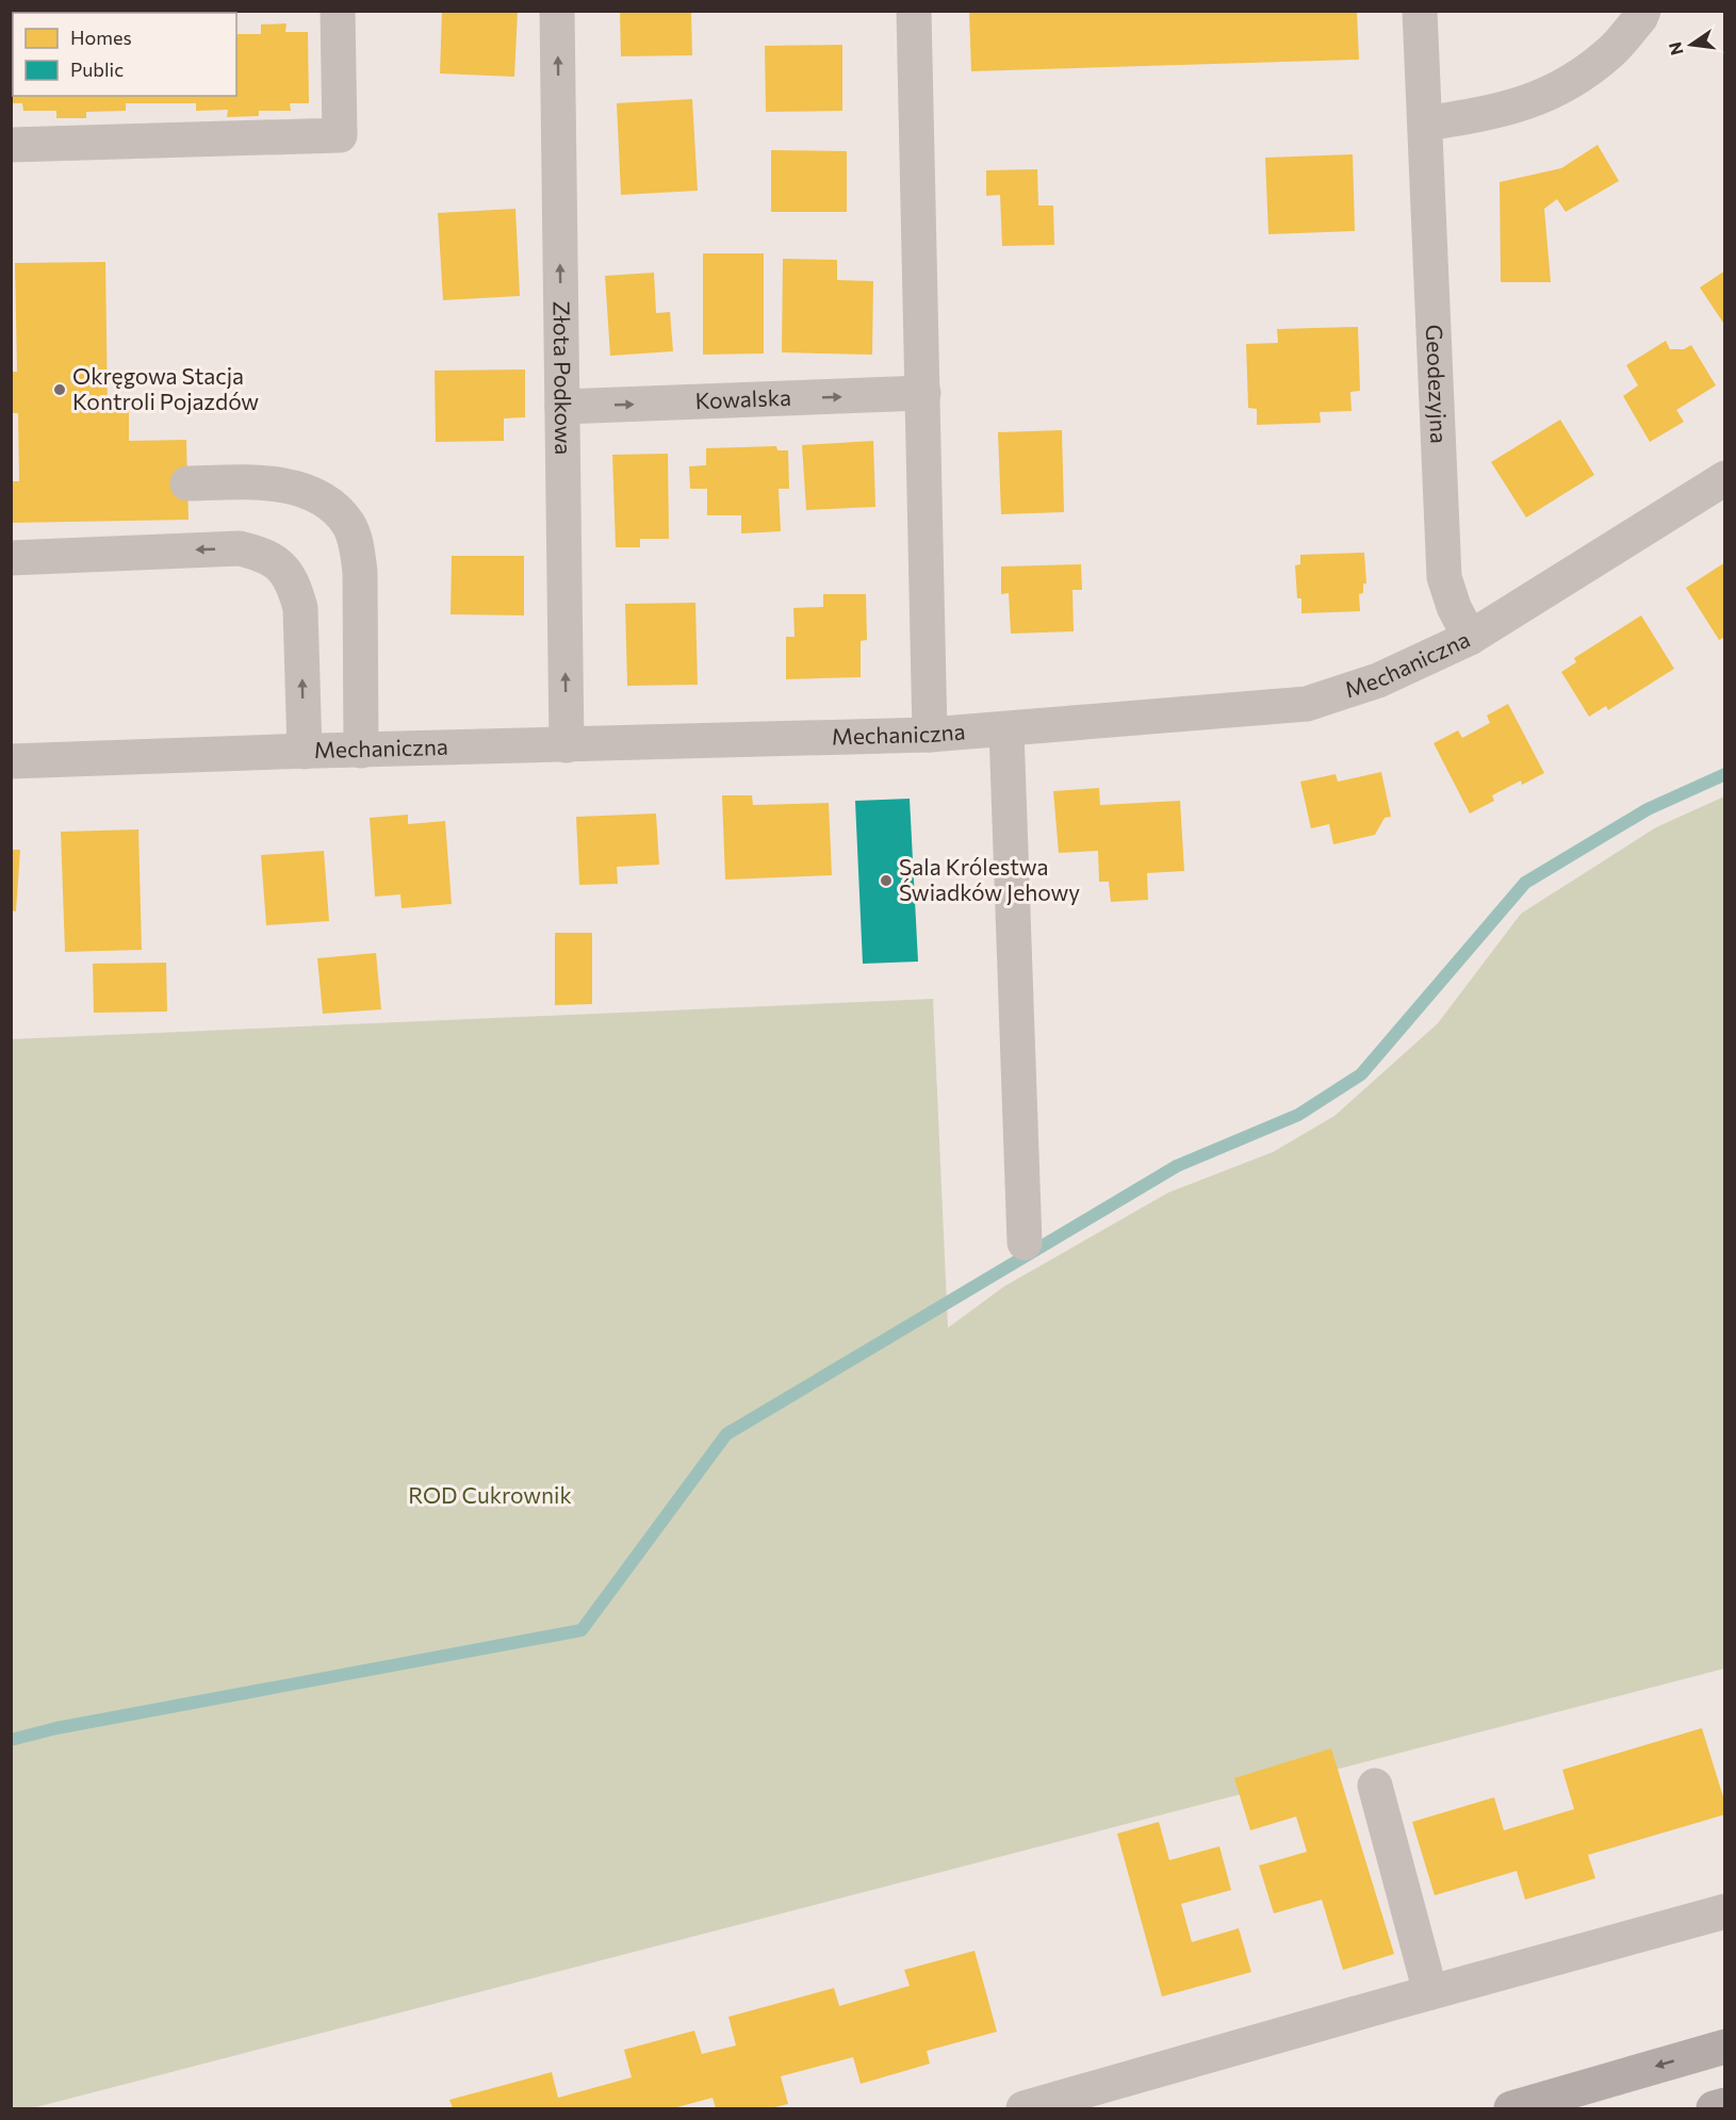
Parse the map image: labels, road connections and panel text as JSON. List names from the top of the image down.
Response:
{
  "streets": {
    "street": [
      "Złota Podkowa",
      "Geodezyjna",
      "Kowalska",
      "Mechaniczna"
    ]
  },
  "crossings": [
    ["Złota Podkowa", "Kowalska"],
    ["Złota Podkowa", "Mechaniczna"],
    ["Geodezyjna", "Mechaniczna"]
  ],
  "one_way": ["Złota Podkowa", "Kowalska"],
  "parks": ["ROD Cukrownik"],
  "places": ["Okręgowa Stacja Kontroli Pojazdów", "Sala Królestwa Świadków Jehowy"],
  "legend": ["Homes", "Public"],
  "north": "left"
}
